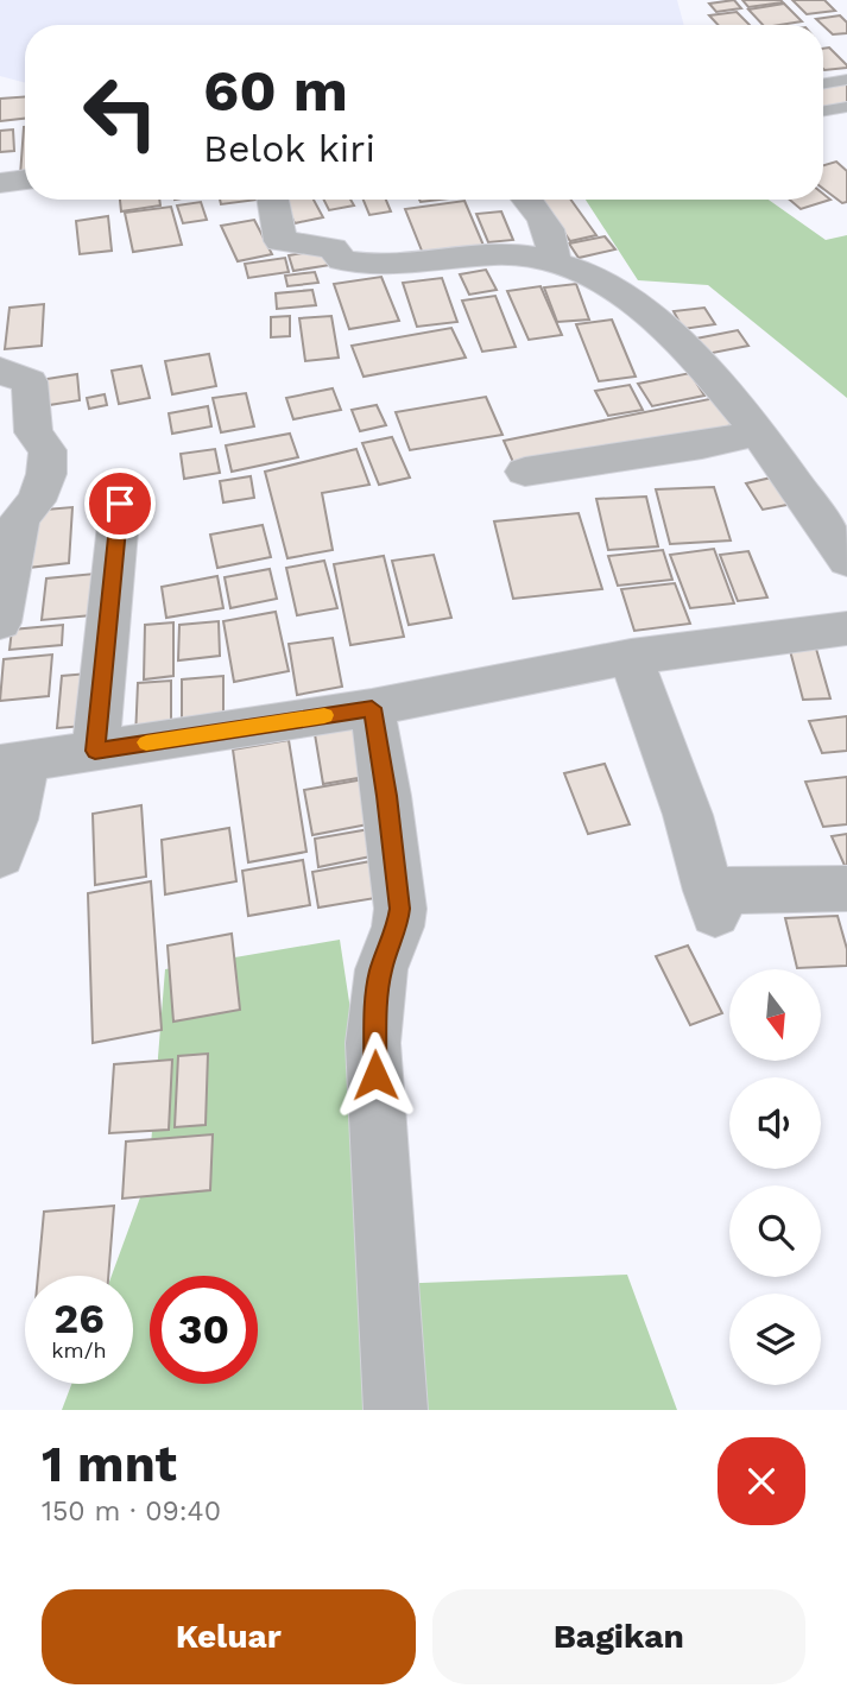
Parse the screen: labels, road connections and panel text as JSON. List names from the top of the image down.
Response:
{
  "north": "bottom",
  "page": {
    "turn": ["60 m", "Belok kiri"],
    "speed": "26 km/h",
    "limit": "30",
    "heading": ["1 mnt", "150 m · 09:40"],
    "buttons": ["Keluar", "Bagikan"]
  }
}
